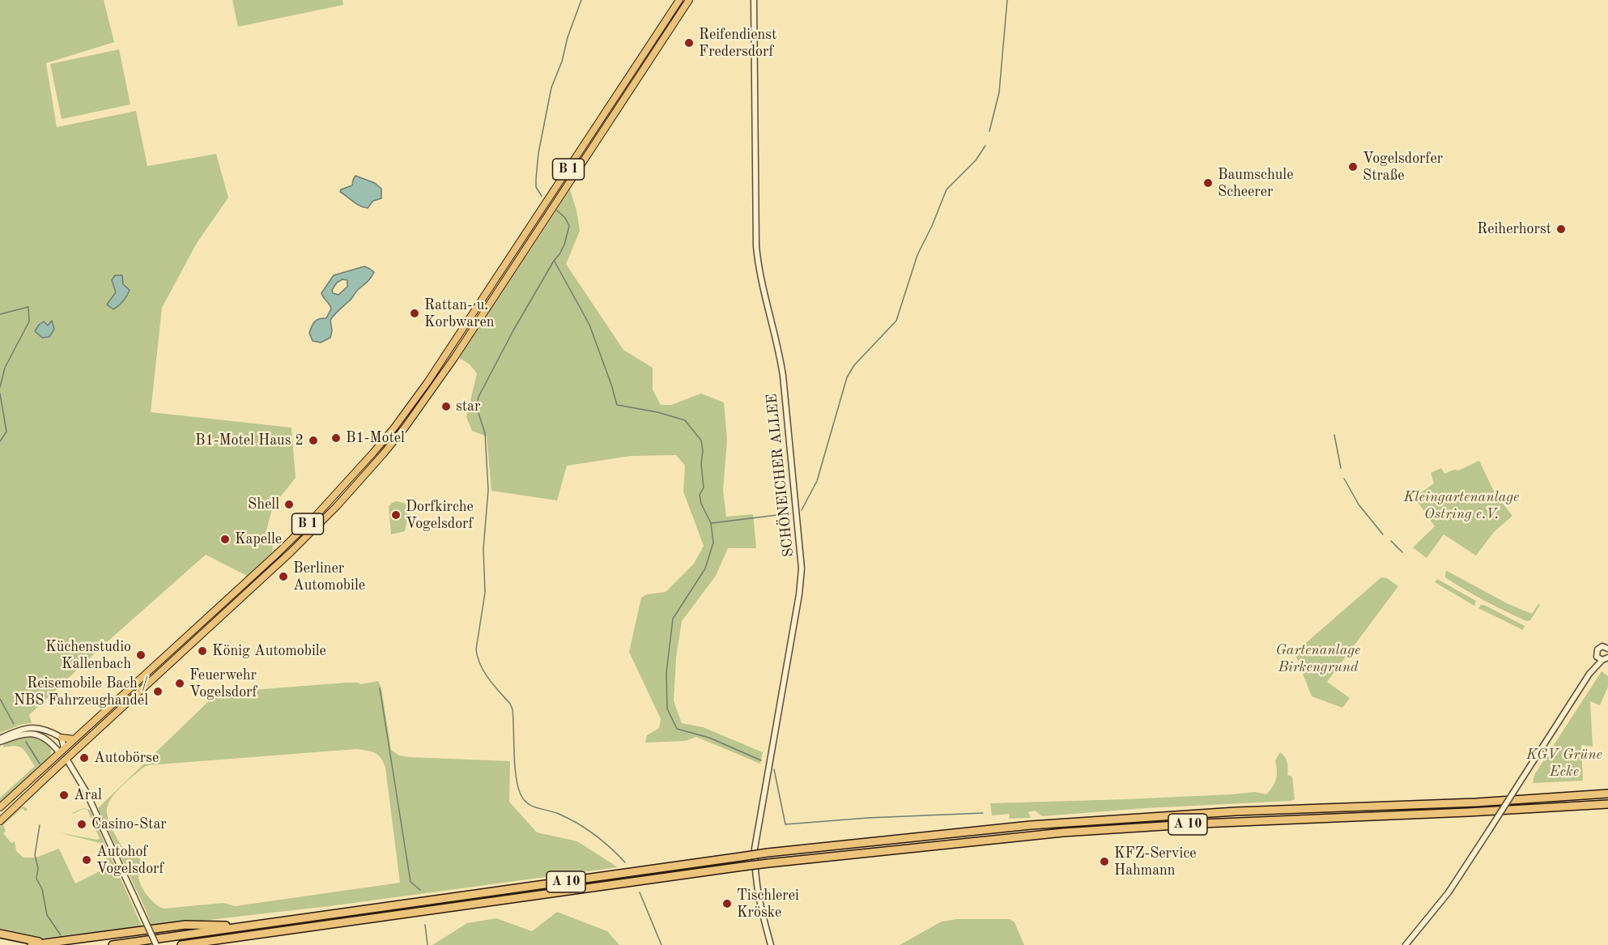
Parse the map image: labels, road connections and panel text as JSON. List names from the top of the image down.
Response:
{
  "streets": {
    "highway": ["A 10"],
    "main road": ["B 1"],
    "street": ["SCHÖNEICHER ALLEE"]
  },
  "parks": ["Kleingartenanlage Ostring e.V.", "Gartenanlage Birkengrund", "KGV Grüne Ecke"],
  "places": [
    "Reifendienst Fredersdorf",
    "Vogelsdorfer Straße",
    "Baumschule Scheerer",
    "Reiherhorst",
    "Rattan- u. Korbwaren",
    "star",
    "B1-Motel",
    "B1-Motel Haus 2",
    "Shell",
    "Dorfkirche Vogelsdorf",
    "Kapelle",
    "Berliner Automobile",
    "König Automobile",
    "Küchenstudio Kallenbach",
    "Feuerwehr Vogelsdorf",
    "Reisemobile Bach / NBS Fahrzeughandel",
    "Autobörse",
    "Aral",
    "Casino-Star",
    "Autohof Vogelsdorf",
    "KFZ-Service Hahmann",
    "Tischlerei Kröske"
  ]
}
